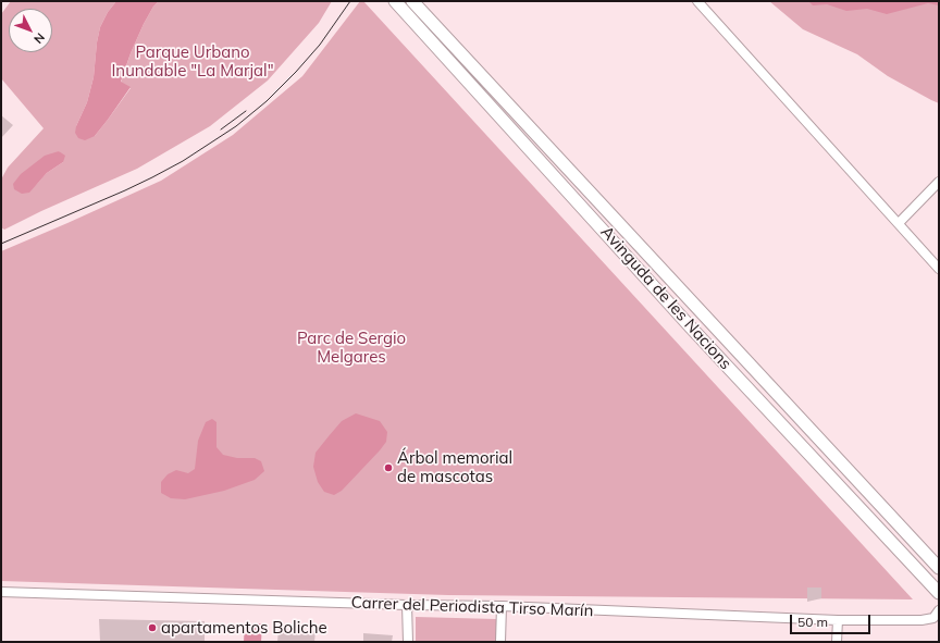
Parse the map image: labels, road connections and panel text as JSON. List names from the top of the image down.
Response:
{
  "streets": {
    "street": ["Avinguda de les Nacions", "Carrer del Periodista Tirso Marín"]
  },
  "parks": ["Parque Urbano Inundable \"La Marjal\"", "Parc de Sergio Melgares"],
  "places": ["Árbol memorial de mascotas", "apartamentos Boliche"],
  "scale_bar": "50 m",
  "north": "bottom right"
}
